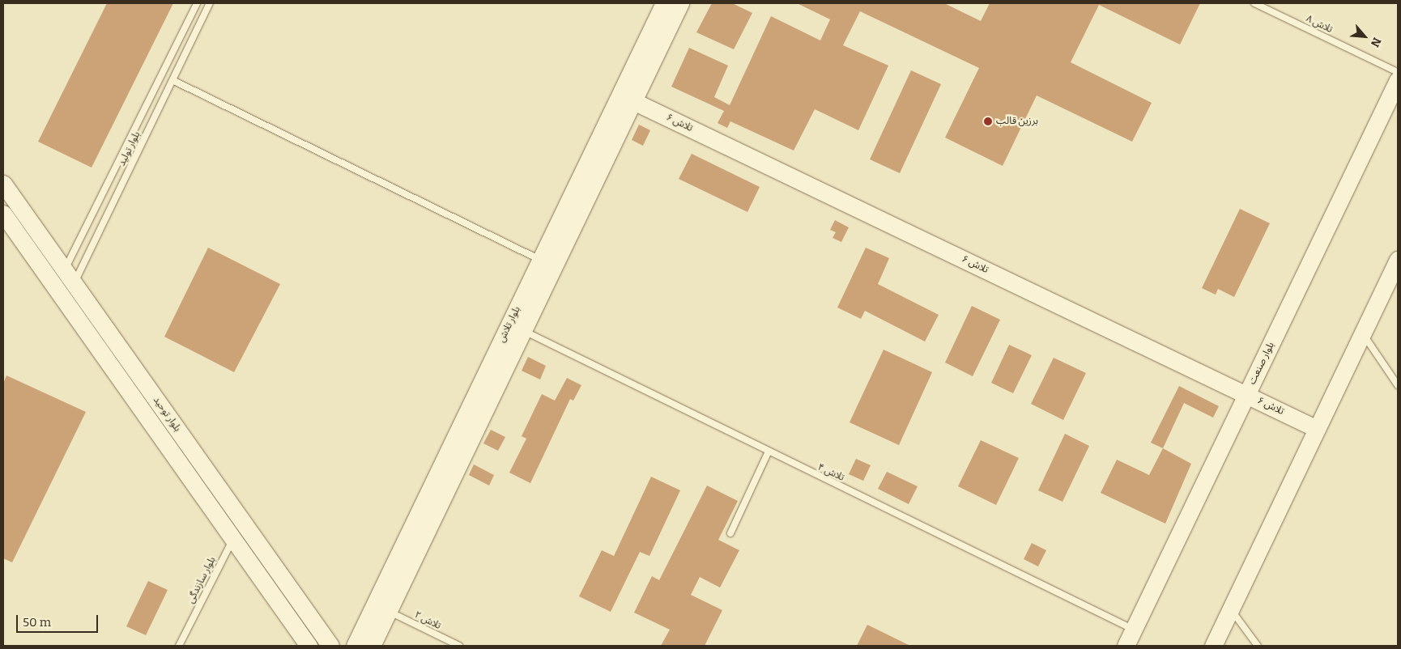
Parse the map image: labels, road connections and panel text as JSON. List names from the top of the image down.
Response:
{
  "streets": {
    "street": [
      "تلاش ۶",
      "بلوار تلاش",
      "بلوار صنعت",
      "بلوار توحید"
    ],
    "lane": [
      "تلاش ۸",
      "بلوار تولید",
      "تلاش ۴",
      "بلوار سازندگی",
      "تلاش ۲"
    ]
  },
  "crossings": [
    ["تلاش ۶", "بلوار تلاش"],
    ["تلاش ۶", "بلوار صنعت"],
    ["بلوار تولید", "بلوار توحید"],
    ["بلوار تلاش", "تلاش ۴"],
    ["بلوار تلاش", "تلاش ۲"],
    ["بلوار صنعت", "تلاش ۴"],
    ["بلوار توحید", "بلوار سازندگی"]
  ],
  "places": ["برزین قالب"],
  "scale_bar": "50 m",
  "north": "bottom right"
}
